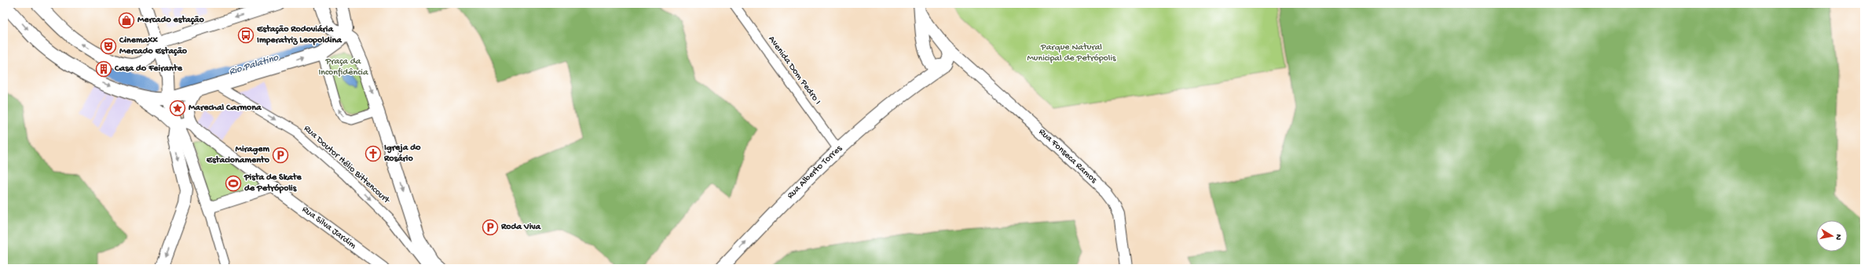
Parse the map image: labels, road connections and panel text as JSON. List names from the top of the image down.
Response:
{
  "streets": {
    "main road": ["Rua Alberto Torres"],
    "street": [
      "Avenida Dom Pedro I",
      "Rua Fonseca Ramos",
      "Rua Doutor Hélio Bittencourt",
      "Rua Silva Jardim"
    ]
  },
  "crossings": [
    ["Avenida Dom Pedro I", "Rua Alberto Torres"],
    ["Rua Fonseca Ramos", "Rua Alberto Torres"]
  ],
  "one_way": ["Rua Doutor Hélio Bittencourt", "Rua Alberto Torres"],
  "water": ["Rio Palatino"],
  "parks": ["Parque Natural Municipal de Petrópolis", "Praça da Inconfidência"],
  "places": {
    "shop": ["Mercado estação"],
    "bus stop": ["Estação Rodoviária Imperatriz Leopoldina"],
    "theatre": ["Cinemaxx Mercado Estação"],
    "building": ["Casa do Feirante"],
    "place": ["Marechal Carmona"],
    "church": ["Igreja do Rosário"],
    "parking": ["Miragem Estacionamento", "Roda Viva"],
    "sports": ["Pista de Skate de Petrópolis"]
  },
  "north": "right"
}
